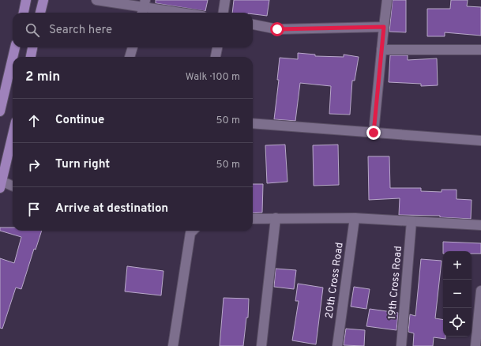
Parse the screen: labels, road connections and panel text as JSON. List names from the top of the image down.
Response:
{
  "streets": {
    "street": ["20th Cross Road", "19th Cross Road"]
  },
  "page": {
    "search": "Search here",
    "heading": ["2 min", "Walk · 100 m"],
    "list": [
      ["Continue", "50 m"],
      ["Turn right", "50 m"],
      "Arrive at destination"
    ],
    "map_buttons": ["+", "−"]
  }
}
